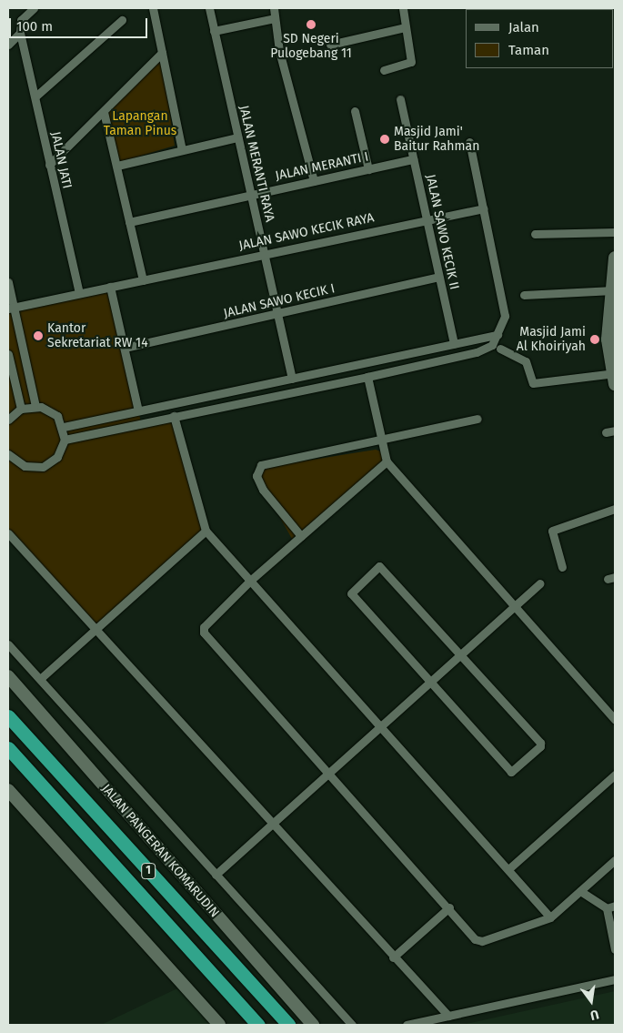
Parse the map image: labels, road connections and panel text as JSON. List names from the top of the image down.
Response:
{
  "streets": {
    "highway": ["1"],
    "street": [
      "JALAN JATI",
      "JALAN MERANTI RAYA",
      "JALAN MERANTI I",
      "JALAN SAWO KECIK RAYA",
      "JALAN SAWO KECIK II",
      "JALAN SAWO KECIK I",
      "JALAN PANGERAN KOMARUDIN"
    ]
  },
  "crossings": [
    ["JALAN JATI", "JALAN SAWO KECIK RAYA"],
    ["JALAN MERANTI RAYA", "JALAN MERANTI I"],
    ["JALAN MERANTI RAYA", "JALAN SAWO KECIK RAYA"],
    ["JALAN MERANTI RAYA", "JALAN SAWO KECIK I"],
    ["JALAN MERANTI I", "JALAN SAWO KECIK II"],
    ["JALAN SAWO KECIK RAYA", "JALAN SAWO KECIK II"],
    ["JALAN SAWO KECIK II", "JALAN SAWO KECIK I"]
  ],
  "parks": ["Lapangan Taman Pinus"],
  "places": [
    "SD Negeri Pulogebang 11",
    "Masjid Jami' Baitur Rahman",
    "Kantor Sekretariat RW 14",
    "Masjid Jami Al Khoiriyah"
  ],
  "legend": ["Jalan", "Taman"],
  "scale_bar": "100 m",
  "north": "bottom"
}
